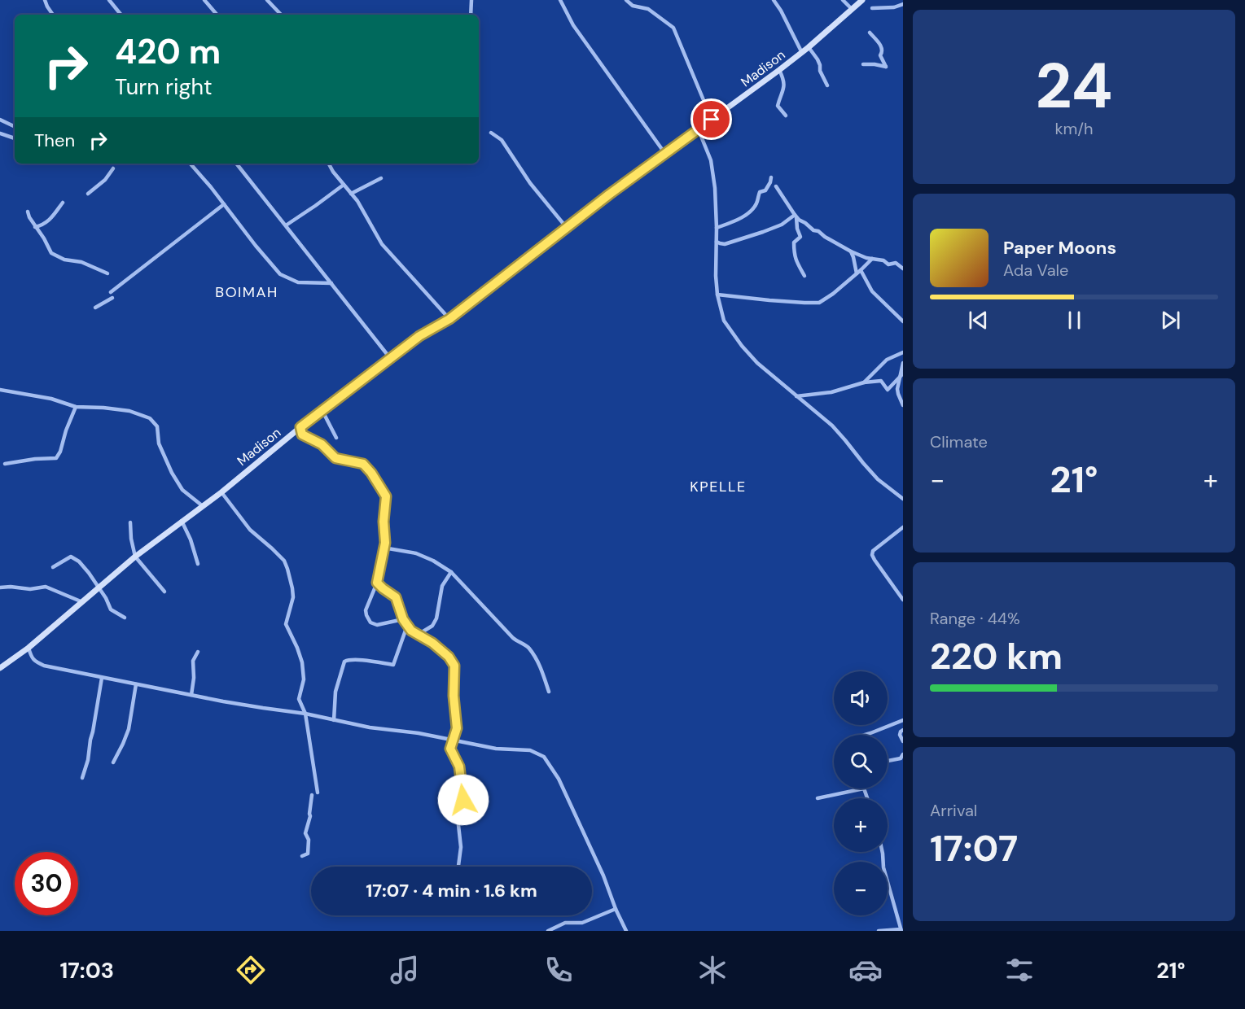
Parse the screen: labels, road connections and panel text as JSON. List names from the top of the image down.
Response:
{
  "streets": {
    "street": ["Madison"]
  },
  "districts": ["BOIMAH", "KPELLE"],
  "page": {
    "tile": [
      ["24", "km/h"],
      "Climate",
      ["Range · 44%", "220 km"],
      ["Arrival", "17:07"]
    ],
    "turn": ["420 m", "Turn right"],
    "then": "Then",
    "song": ["Paper Moons", "Ada Vale"],
    "heat": ["−", "21°", "+"],
    "map_buttons": ["+", "−"],
    "limit": "30",
    "trip": "17:07 · 4 min · 1.6 km",
    "tabs": ["17:03", "21°"]
  }
}
